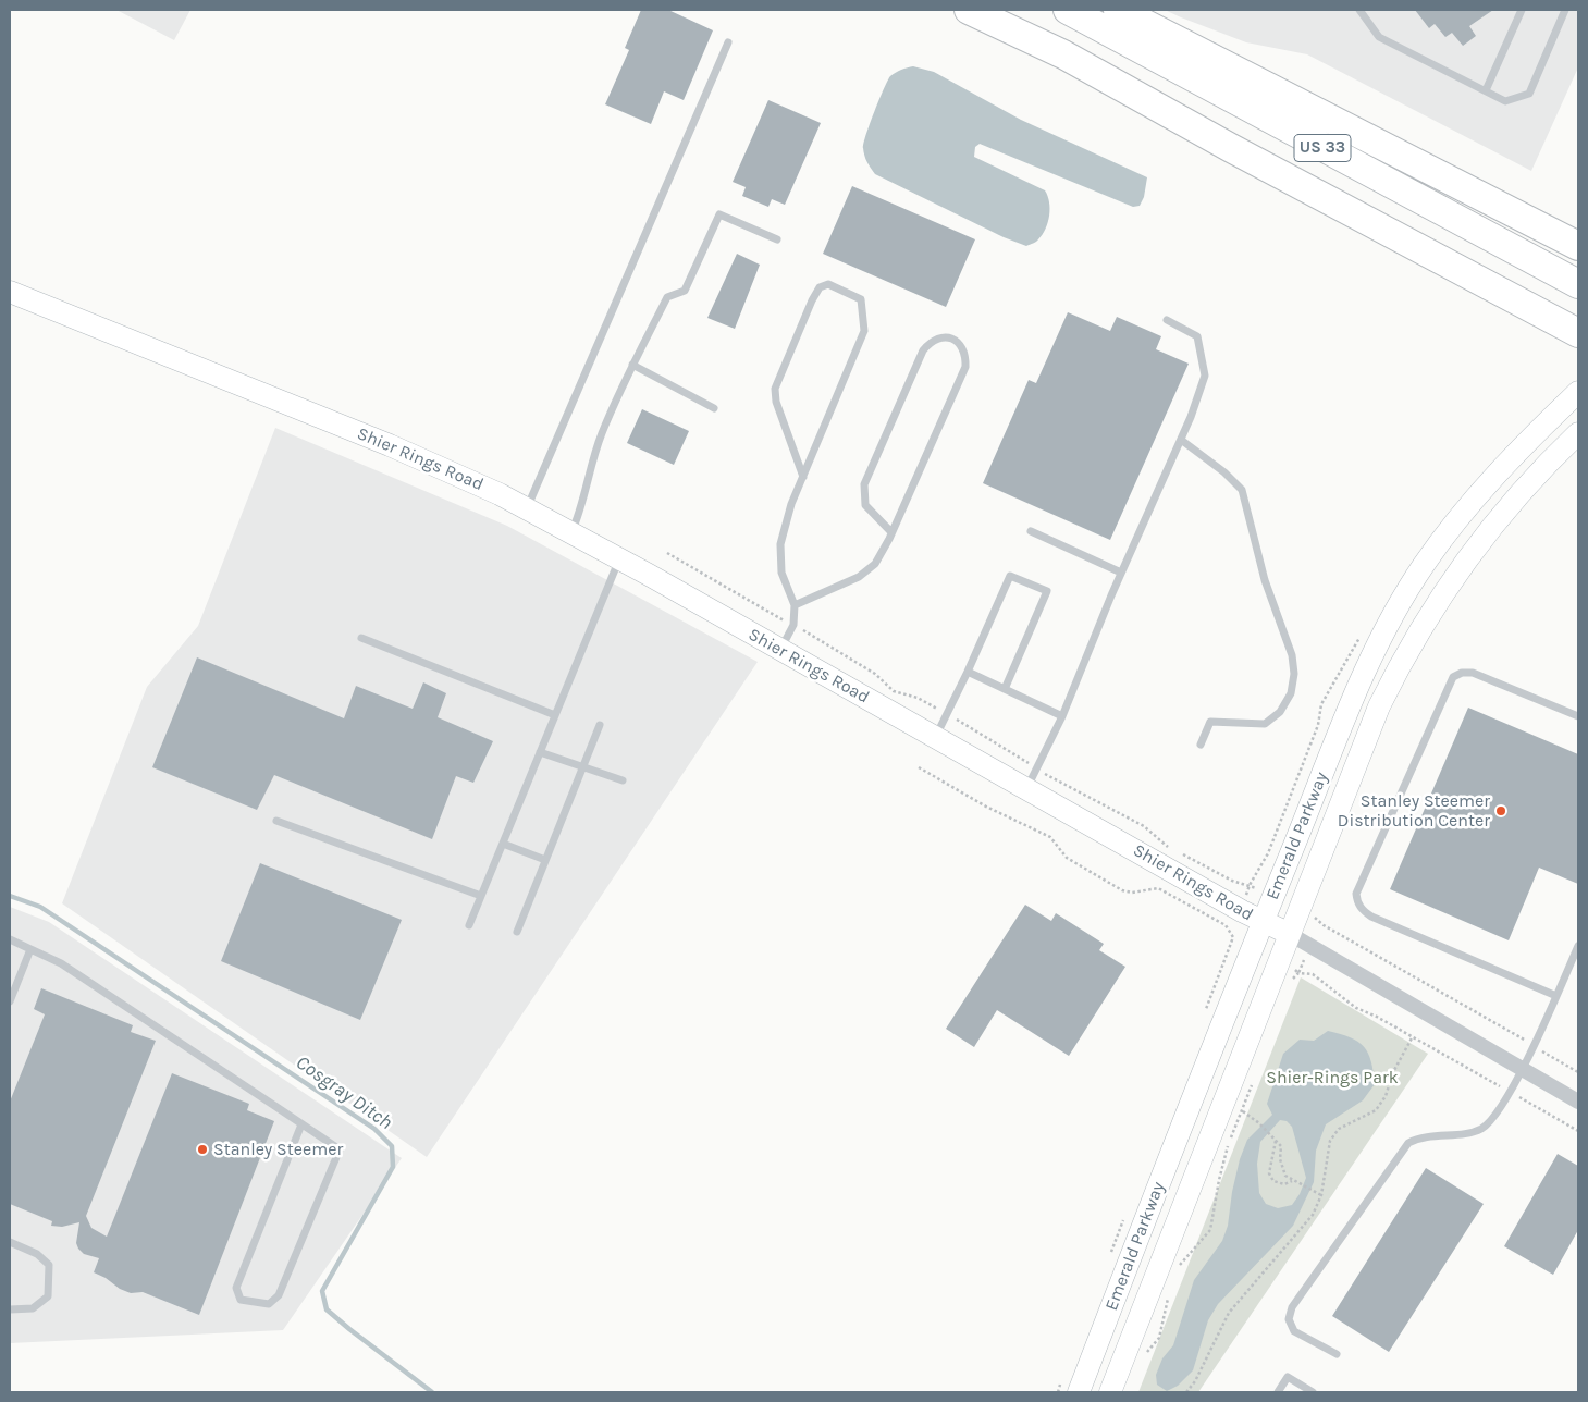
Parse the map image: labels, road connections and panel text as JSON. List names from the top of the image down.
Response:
{
  "streets": {
    "highway": ["US 33"],
    "main road": ["Shier Rings Road", "Emerald Parkway"]
  },
  "crossings": [
    ["Shier Rings Road", "Emerald Parkway"]
  ],
  "water": ["Cosgray Ditch"],
  "parks": ["Shier-Rings Park"],
  "places": ["Stanley Steemer Distribution Center", "Stanley Steemer"]
}
